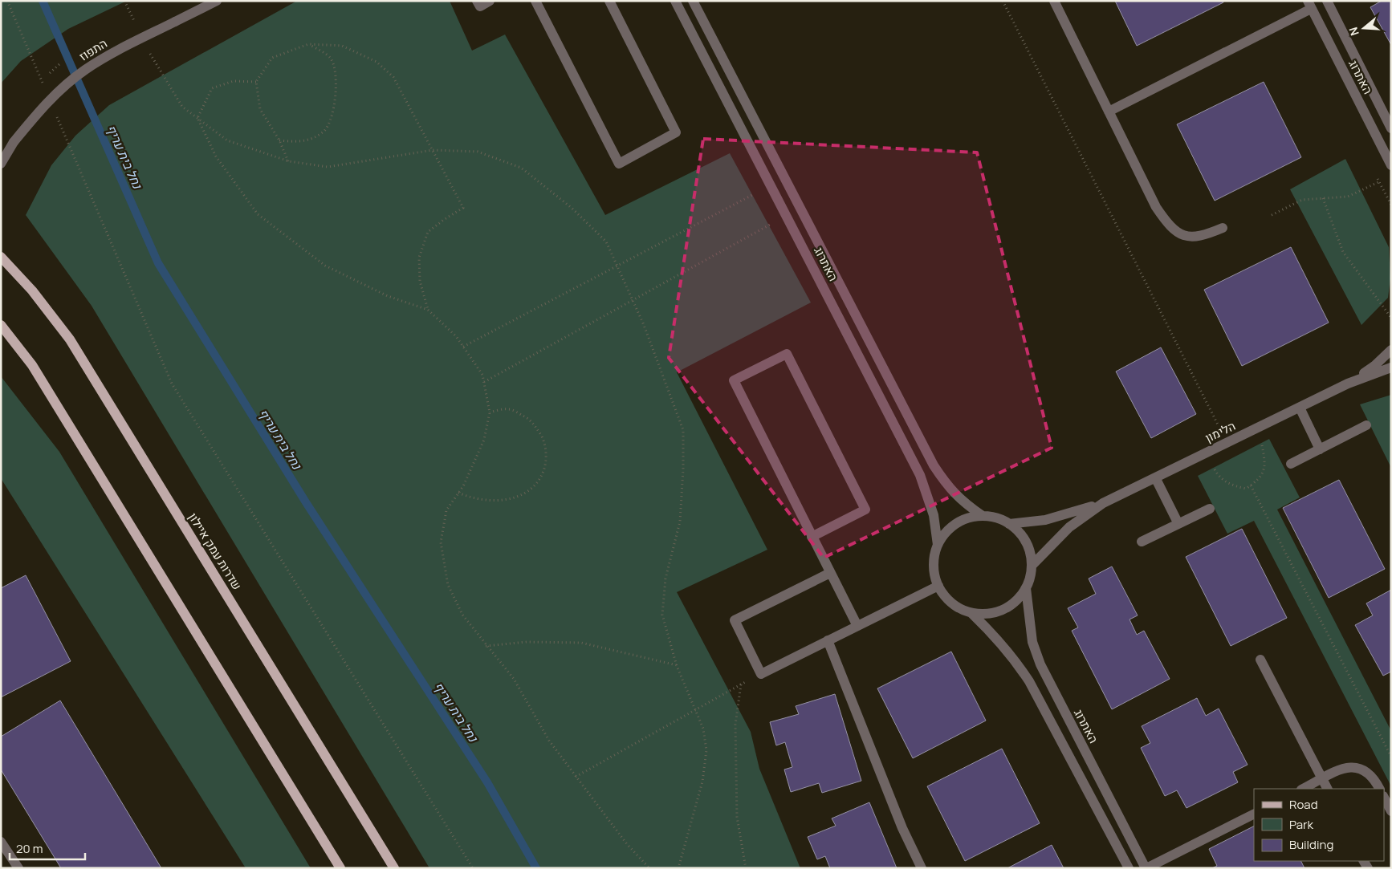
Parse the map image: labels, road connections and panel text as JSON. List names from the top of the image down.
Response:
{
  "streets": {
    "main road": ["שדרות עמק איילון"],
    "street": ["התפוז", "האתרוג", "הלימון"]
  },
  "crossings": [
    ["האתרוג", "הלימון"]
  ],
  "water": ["נחל בית עריף"],
  "legend": ["Road", "Park", "Building"],
  "scale_bar": "20 m",
  "north": "left"
}
